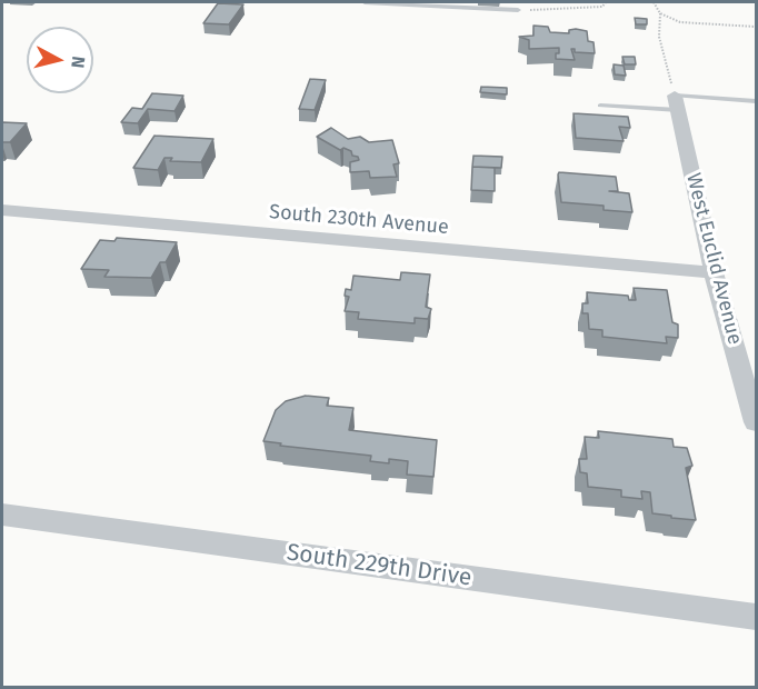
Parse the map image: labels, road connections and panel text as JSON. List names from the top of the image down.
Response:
{
  "streets": {
    "street": ["South 230th Avenue", "West Euclid Avenue", "South 229th Drive"]
  },
  "crossings": [
    ["South 230th Avenue", "West Euclid Avenue"]
  ],
  "north": "right"
}
